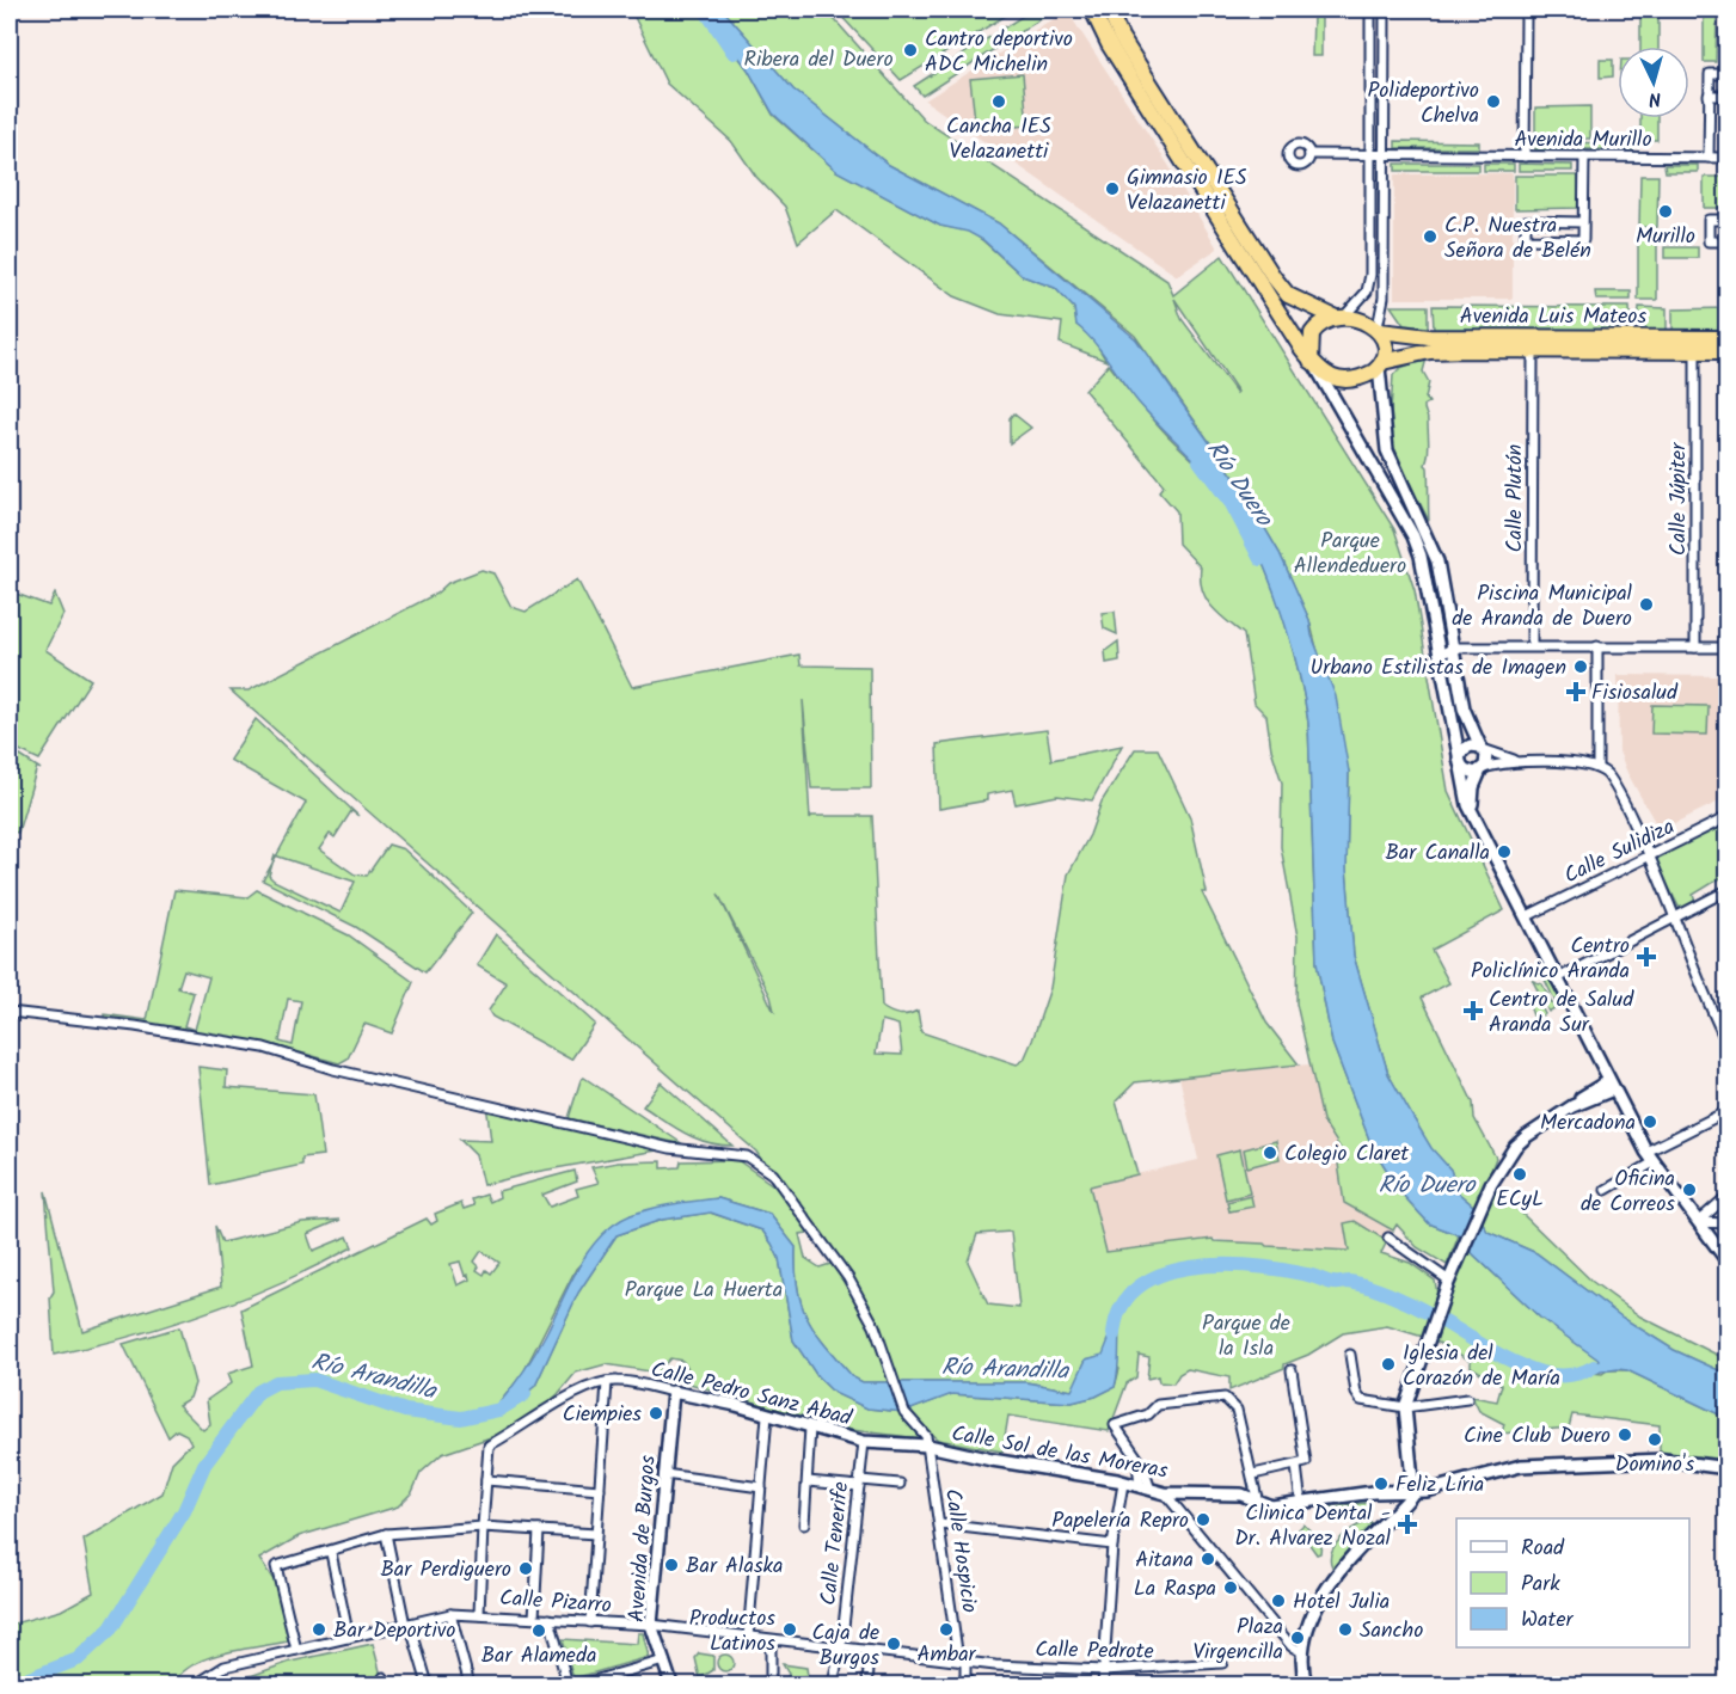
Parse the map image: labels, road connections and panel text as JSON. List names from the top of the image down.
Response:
{
  "streets": {
    "highway": ["Avenida Luis Mateos"],
    "street": [
      "Avenida Murillo",
      "Calle Plutón",
      "Calle Júpiter",
      "Calle Sulidiza",
      "Calle Pedro Sanz Abad",
      "Calle Sol de las Moreras",
      "Avenida de Burgos",
      "Calle Tenerife",
      "Calle Hospicio",
      "Calle Pizarro",
      "Calle Pedrote"
    ]
  },
  "crossings": [
    ["Avenida Luis Mateos", "Calle Plutón"],
    ["Avenida Luis Mateos", "Calle Júpiter"],
    ["Calle Pedro Sanz Abad", "Calle Sol de las Moreras"],
    ["Calle Pedro Sanz Abad", "Avenida de Burgos"],
    ["Calle Pedro Sanz Abad", "Calle Tenerife"],
    ["Calle Pedro Sanz Abad", "Calle Hospicio"],
    ["Calle Pedro Sanz Abad", "Calle Pizarro"],
    ["Calle Sol de las Moreras", "Calle Hospicio"],
    ["Avenida de Burgos", "Calle Pizarro"],
    ["Calle Tenerife", "Calle Pizarro"],
    ["Calle Hospicio", "Calle Pizarro"],
    ["Calle Hospicio", "Calle Pedrote"],
    ["Calle Pizarro", "Calle Pedrote"]
  ],
  "water": ["Río Duero", "Río Arandilla"],
  "parks": [
    "Ribera del Duero",
    "Parque Allendeduero",
    "Parque La Huerta",
    "Parque de la Isla"
  ],
  "places": {
    "other": [
      "Cantro deportivo ADC Michelin",
      "Cancha IES Velazanetti",
      "Polideportivo Chelva",
      "Gimnasio IES Velazanetti",
      "Murillo",
      "C.P. Nuestra Señora de Belén",
      "Piscina Municipal de Aranda de Duero",
      "Urbano Estilistas de Imagen",
      "Bar Canalla",
      "Mercadona",
      "Colegio Claret",
      "ECyL",
      "Oficina de Correos",
      "Iglesia del Corazón de María",
      "Ciempies",
      "Cine Club Duero",
      "Domino's",
      "Feliz Líria",
      "Papelería Repro",
      "Aitana",
      "Bar Alaska",
      "Bar Perdiguero",
      "La Raspa",
      "Hotel Julia",
      "Bar Deportivo",
      "Productos Latinos",
      "Ambar",
      "Sancho",
      "Bar Alameda",
      "Plaza Virgencilla",
      "Caja de Burgos"
    ],
    "health": [
      "Fisiosalud",
      "Centro Policlínico Aranda",
      "Centro de Salud Aranda Sur",
      "Clinica Dental - Dr. Alvarez Nozal"
    ]
  },
  "legend": ["Road", "Park", "Water"],
  "north": "bottom"
}
